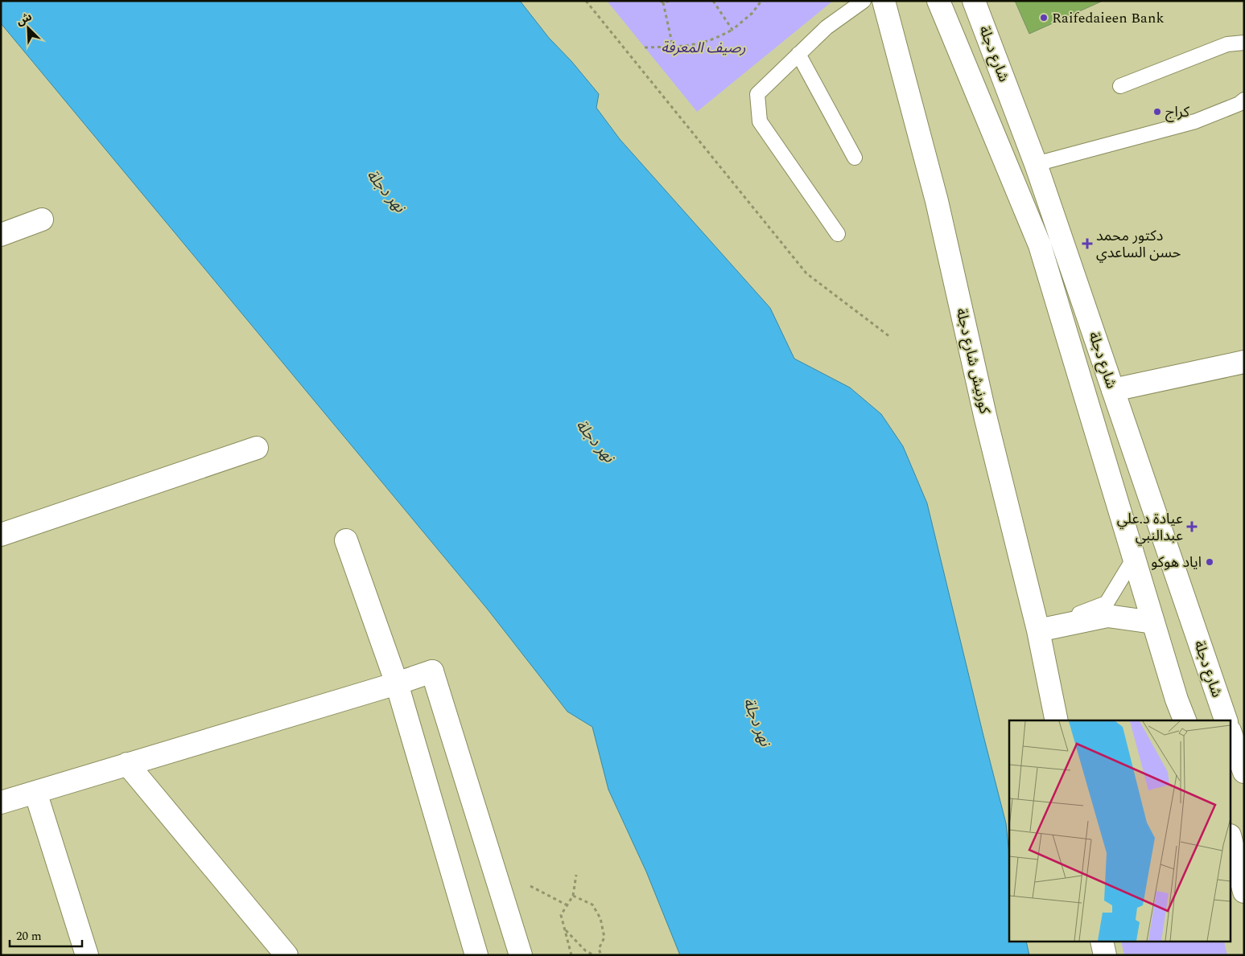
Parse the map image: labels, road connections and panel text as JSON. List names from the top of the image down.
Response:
{
  "streets": {
    "street": ["شارع دجلة", "كورنيش شارع دجلة"]
  },
  "water": ["نهر دجلة"],
  "parks": ["رصيف المعرفة"],
  "places": {
    "other": ["Raifedaieen Bank", "كراج", "اياد هوكو"],
    "health": ["دكتور محمد حسن الساعدي", "عيادة د.علي عبدالنبي"]
  },
  "scale_bar": "20 m",
  "north": "top left"
}
